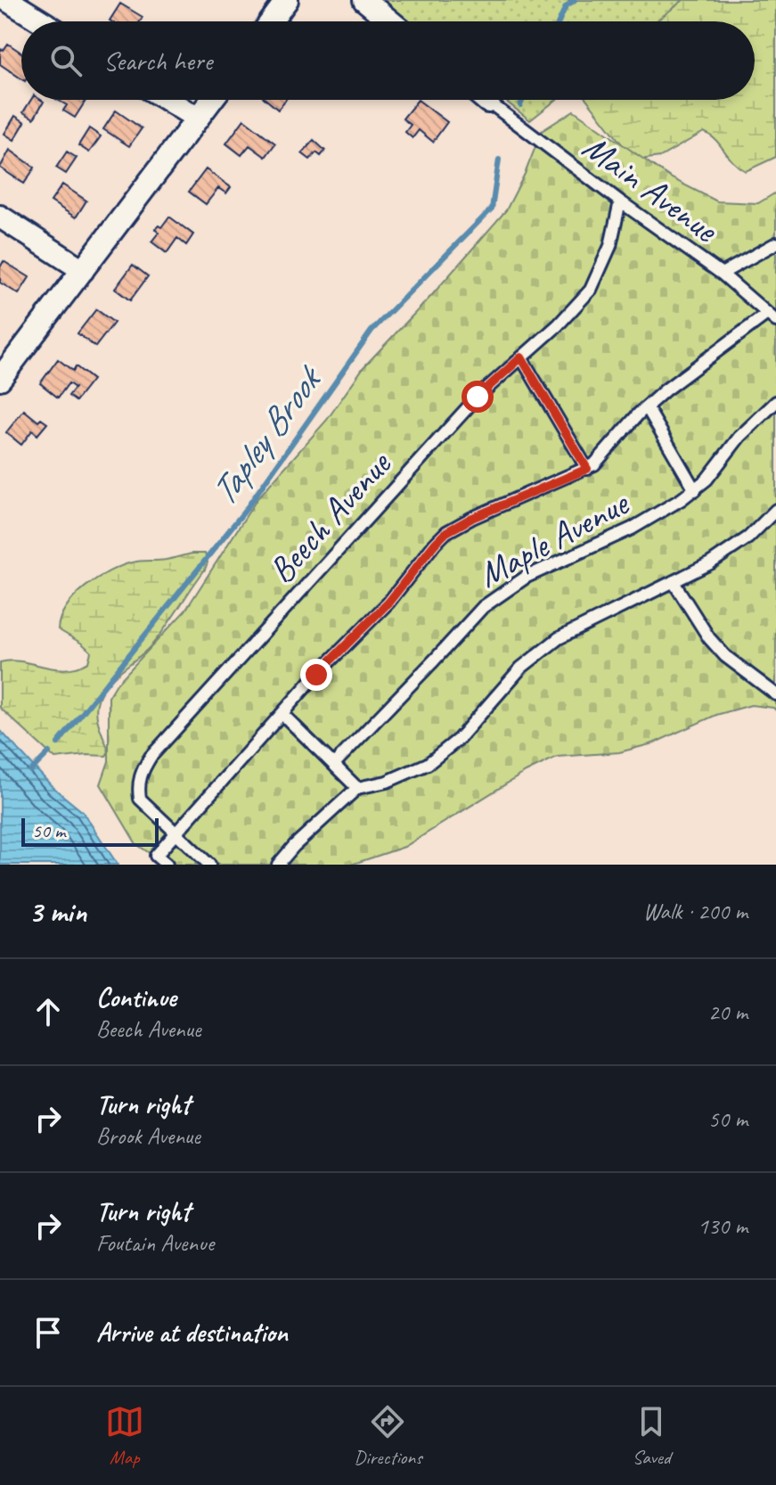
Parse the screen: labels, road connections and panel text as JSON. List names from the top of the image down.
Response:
{
  "streets": {
    "lane": ["Main Avenue", "Beech Avenue", "Maple Avenue"]
  },
  "crossings": [
    ["Main Avenue", "Beech Avenue"]
  ],
  "water": ["Tapley Brook"],
  "scale_bar": "50 m",
  "page": {
    "search": "Search here",
    "scale": "50 m",
    "heading": ["3 min", "Walk · 200 m"],
    "list": [
      ["Continue", "Beech Avenue", "20 m"],
      ["Turn right", "Brook Avenue", "50 m"],
      ["Turn right", "Foutain Avenue", "130 m"],
      "Arrive at destination"
    ],
    "nav": ["Map", "Directions", "Saved"]
  }
}
